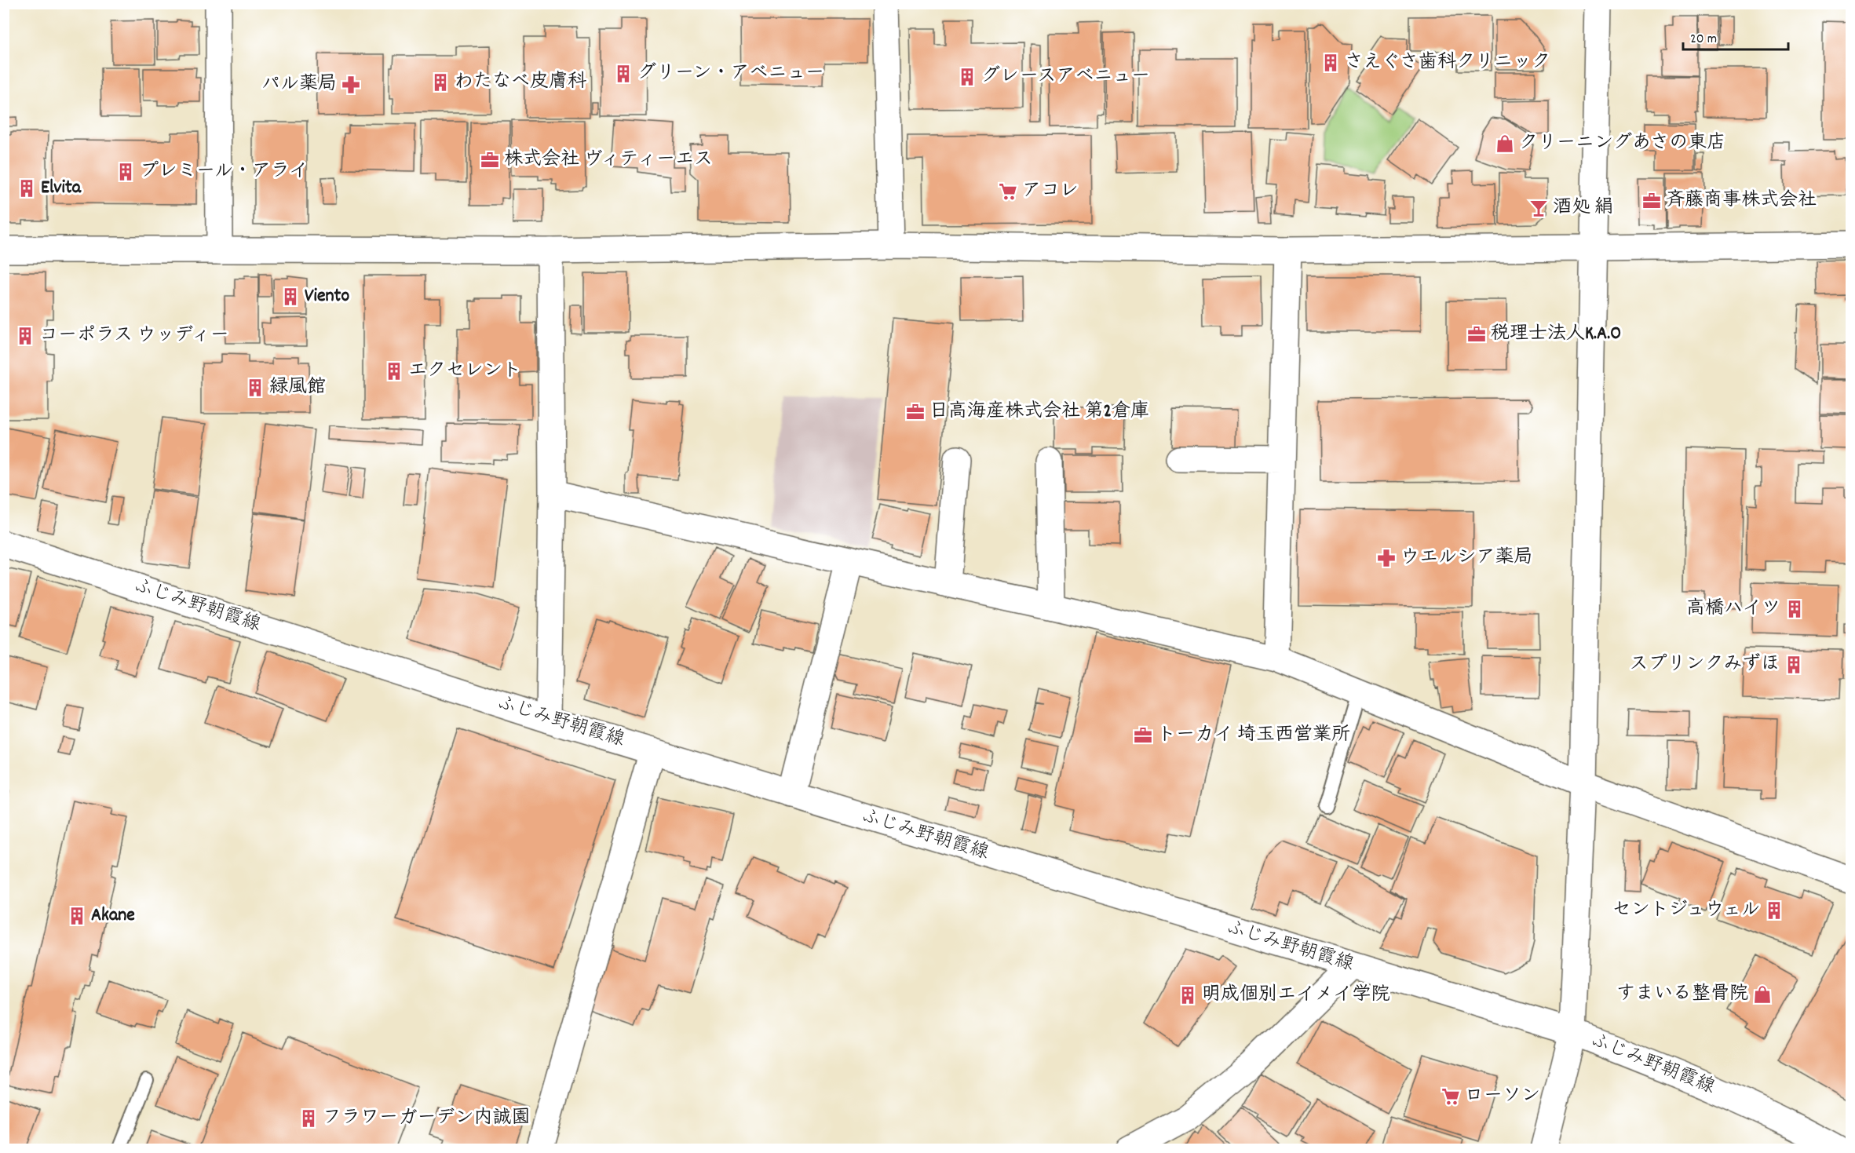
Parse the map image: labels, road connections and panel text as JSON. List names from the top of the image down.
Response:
{
  "streets": {
    "street": ["ふじみ野朝霞線"]
  },
  "places": {
    "building": [
      "さえぐさ歯科クリニック",
      "グリーン・アベニュー",
      "グレースアベニュー",
      "わたなべ皮膚科",
      "プレミール・アライ",
      "Elvita",
      "Viento",
      "コーポラス ウッディー",
      "エクセレント",
      "緑風館",
      "高橋ハイツ",
      "スプリンクみずほ",
      "セントジュウェル",
      "Akane",
      "明成個別エイメイ学院",
      "フラワーガーデン内誠園"
    ],
    "pharmacy": ["パル薬局", "ウエルシア薬局"],
    "shop": ["クリーニングあさの東店", "すまいる整骨院"],
    "office": [
      "株式会社 ヴィティーエス",
      "斉藤商事株式会社",
      "税理士法人K.A.O",
      "日高海産株式会社 第2倉庫",
      "トーカイ 埼玉西営業所"
    ],
    "supermarket": ["アコレ", "ローソン"],
    "bar": ["酒処 絹"]
  },
  "scale_bar": "20 m"
}
